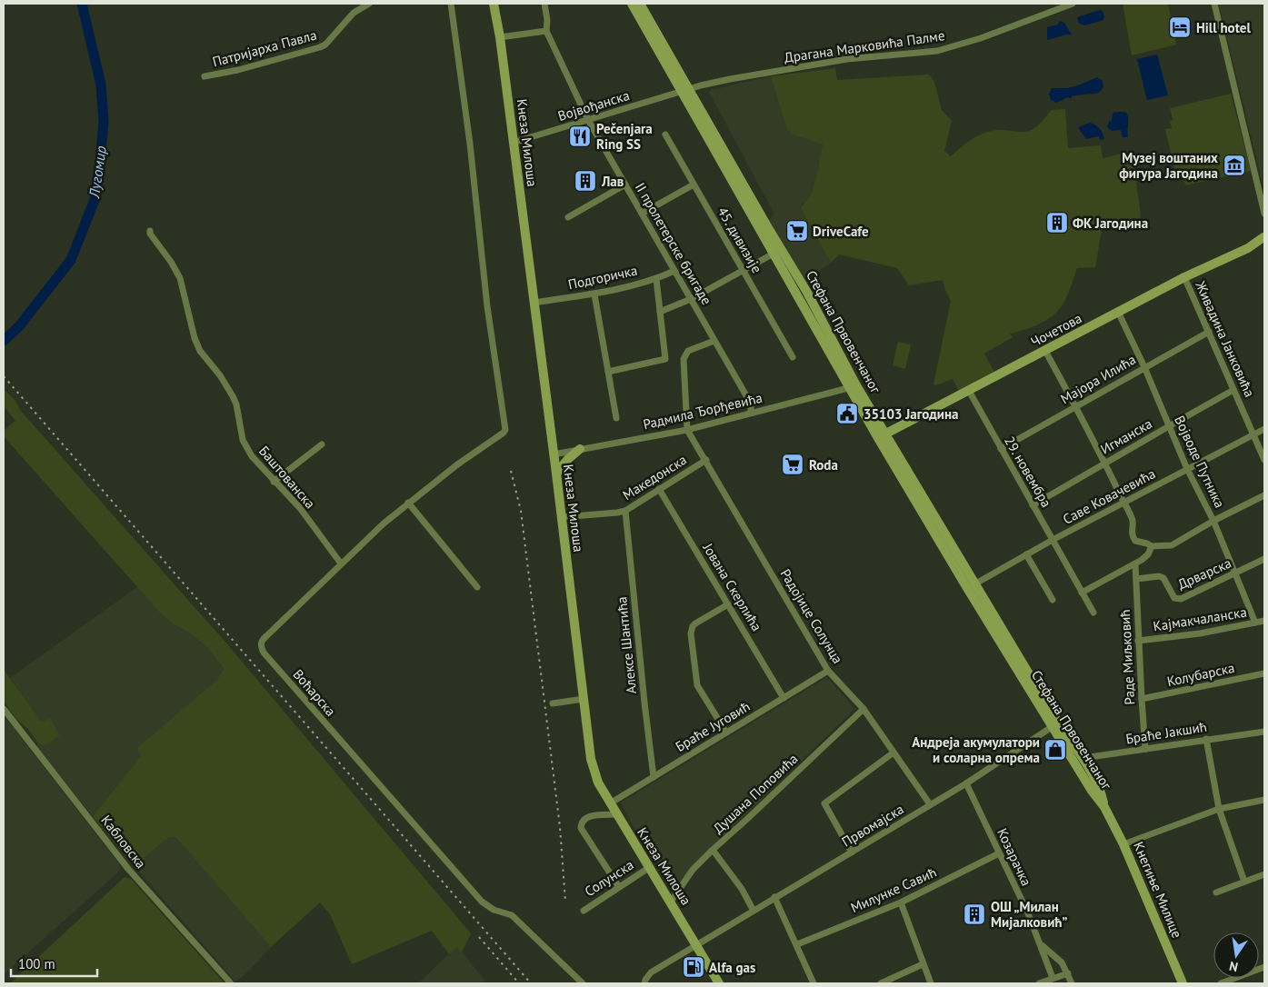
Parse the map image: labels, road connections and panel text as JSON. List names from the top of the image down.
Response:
{
  "streets": {
    "street": [
      "Драгана Марковића Палме",
      "Патријарха Павла",
      "Војвођанска",
      "Кнеза Милоша",
      "45. дивизије",
      "II пролетерске бригаде",
      "Подгоричка",
      "Чочетова",
      "Стефана Првовенчаног",
      "Живадина Јанковића",
      "Мајора Илића",
      "Радмила Ђорђевића",
      "Игманска",
      "Војводе Путника",
      "29. новембра",
      "Баштованска",
      "Македонска",
      "Саве Ковачевића",
      "Дрварска",
      "Јована Скерлића",
      "Радојице Солунца",
      "Кајмакчаланска",
      "Алексе Шантића",
      "Раде Миљковић",
      "Колубарска",
      "Воћарска",
      "Браће Југовић",
      "Браће Јакшић",
      "Душана Поповића",
      "Првомајска",
      "Кабловска",
      "Козарачка",
      "Солунска",
      "Милунке Савић",
      "Кнегиње Милице"
    ]
  },
  "crossings": [
    ["Драгана Марковића Палме", "Војвођанска"],
    ["Драгана Марковића Палме", "Стефана Првовенчаног"],
    ["Војвођанска", "Кнеза Милоша"],
    ["Војвођанска", "II пролетерске бригаде"],
    ["Војвођанска", "Стефана Првовенчаног"],
    ["Кнеза Милоша", "Подгоричка"],
    ["Кнеза Милоша", "Радмила Ђорђевића"],
    ["Кнеза Милоша", "Македонска"],
    ["Кнеза Милоша", "Браће Југовић"],
    ["Кнеза Милоша", "Душана Поповића"],
    ["Кнеза Милоша", "Првомајска"],
    ["Кнеза Милоша", "Солунска"],
    ["II пролетерске бригаде", "Подгоричка"],
    ["II пролетерске бригаде", "Радмила Ђорђевића"],
    ["Чочетова", "Стефана Првовенчаног"],
    ["Чочетова", "Живадина Јанковића"],
    ["Чочетова", "Војводе Путника"],
    ["Чочетова", "29. новембра"],
    ["Стефана Првовенчаног", "Радмила Ђорђевића"],
    ["Стефана Првовенчаног", "Саве Ковачевића"],
    ["Стефана Првовенчаног", "Браће Јакшић"],
    ["Стефана Првовенчаног", "Првомајска"],
    ["Стефана Првовенчаног", "Кнегиње Милице"],
    ["Живадина Јанковића", "Мајора Илића"],
    ["Живадина Јанковића", "Игманска"],
    ["Живадина Јанковића", "Саве Ковачевића"],
    ["Мајора Илића", "Војводе Путника"],
    ["Мајора Илића", "29. новембра"],
    ["Радмила Ђорђевића", "Радојице Солунца"],
    ["Игманска", "Војводе Путника"],
    ["Игманска", "29. новембра"],
    ["Војводе Путника", "Саве Ковачевића"],
    ["Војводе Путника", "Дрварска"],
    ["Војводе Путника", "Кајмакчаланска"],
    ["29. новембра", "Саве Ковачевића"],
    ["Баштованска", "Воћарска"],
    ["Македонска", "Јована Скерлића"],
    ["Македонска", "Радојице Солунца"],
    ["Македонска", "Алексе Шантића"],
    ["Дрварска", "Раде Миљковић"],
    ["Јована Скерлића", "Браће Југовић"],
    ["Радојице Солунца", "Браће Југовић"],
    ["Радојице Солунца", "Душана Поповића"],
    ["Радојице Солунца", "Првомајска"],
    ["Кајмакчаланска", "Раде Миљковић"],
    ["Алексе Шантића", "Браће Југовић"],
    ["Раде Миљковић", "Колубарска"],
    ["Раде Миљковић", "Браће Јакшић"],
    ["Првомајска", "Козарачка"],
    ["Козарачка", "Милунке Савић"]
  ],
  "water": ["Лугомир"],
  "places": {
    "hotel": ["Hill hotel"],
    "restaurant": ["Pečenjara Ring SS"],
    "museum": ["Музеј воштаних фигура Јагодина"],
    "building": ["Лав", "ФК Јагодина", "ОШ „Милан Мијалковић”"],
    "supermarket": ["DriveCafe", "Roda"],
    "public building": ["35103 Јагодина"],
    "shop": ["Андреја акумулатори и соларна опрема"],
    "fuel station": ["Alfa gas"]
  },
  "scale_bar": "100 m",
  "north": "bottom"
}
